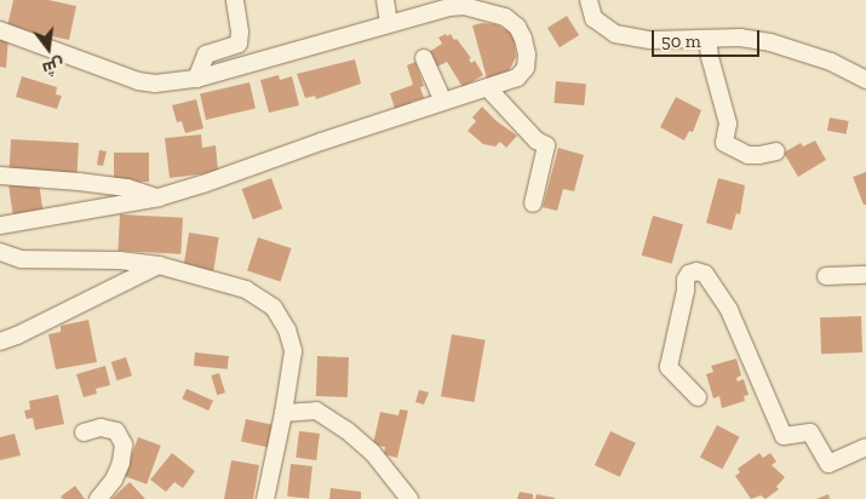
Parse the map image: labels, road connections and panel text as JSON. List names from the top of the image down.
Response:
{
  "scale_bar": "50 m",
  "north": "bottom"
}
